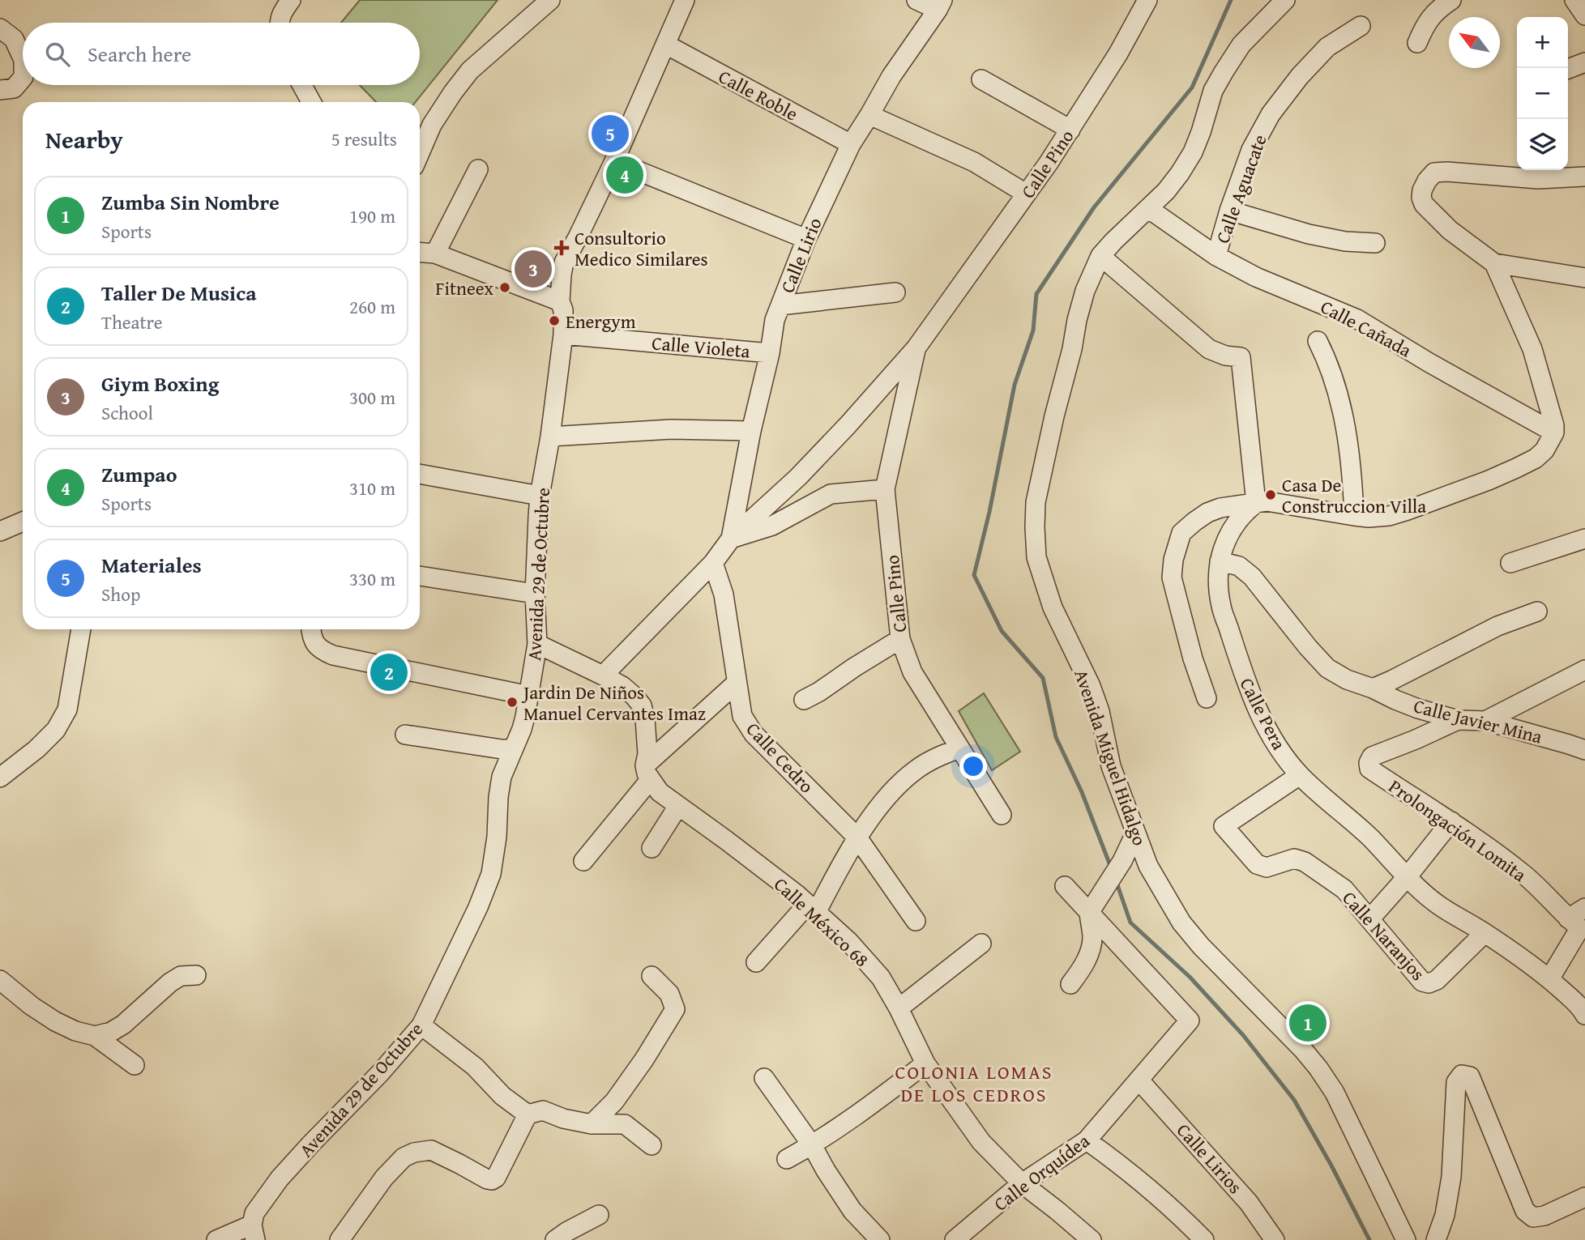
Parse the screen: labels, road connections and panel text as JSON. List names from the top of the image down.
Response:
{
  "streets": {
    "street": [
      "Calle Roble",
      "Calle Pino",
      "Calle Aguacate",
      "Calle Lirio",
      "Calle Cañada",
      "Calle Violeta",
      "Avenida 29 de Octubre",
      "Calle Pera",
      "Calle Javier Mina",
      "Calle Cedro",
      "Avenida Miguel Hidalgo",
      "Prolongación Lomita",
      "Calle México 68",
      "Calle Naranjos",
      "Calle Lirios",
      "Calle Orquídea"
    ]
  },
  "crossings": [
    ["Calle Roble", "Calle Lirio"],
    ["Calle Roble", "Avenida 29 de Octubre"],
    ["Calle Pino", "Calle Lirio"],
    ["Calle Pino", "Calle Cedro"],
    ["Calle Aguacate", "Calle Cañada"],
    ["Calle Lirio", "Calle Violeta"],
    ["Calle Cañada", "Avenida Miguel Hidalgo"],
    ["Calle Violeta", "Avenida 29 de Octubre"],
    ["Calle Pera", "Calle Javier Mina"],
    ["Calle Pera", "Calle Naranjos"],
    ["Calle Javier Mina", "Prolongación Lomita"],
    ["Calle México 68", "Calle Orquídea"],
    ["Calle Lirios", "Calle Orquídea"]
  ],
  "districts": ["COLONIA LOMAS DE LOS CEDROS"],
  "places": {
    "health": ["Consultorio Medico Similares"],
    "other": [
      "Fitneex",
      "Energym",
      "Casa De Construccion Villa",
      "Jardin De Niños Manuel Cervantes Imaz"
    ]
  },
  "north": "top left",
  "page": {
    "map_buttons": ["+", "−"],
    "search": "Search here",
    "heading": ["Nearby", "5 results"],
    "pins": [
      "5",
      "4",
      "3",
      "2",
      "1"
    ],
    "list": [
      {
        "mark": "1",
        "name": "Zumba Sin Nombre",
        "note": "Sports",
        "value": "190 m"
      },
      {
        "mark": "2",
        "name": "Taller De Musica",
        "note": "Theatre",
        "value": "260 m"
      },
      {
        "mark": "3",
        "name": "Giym Boxing",
        "note": "School",
        "value": "300 m"
      },
      {
        "mark": "4",
        "name": "Zumpao",
        "note": "Sports",
        "value": "310 m"
      },
      {
        "mark": "5",
        "name": "Materiales",
        "note": "Shop",
        "value": "330 m"
      }
    ]
  }
}
